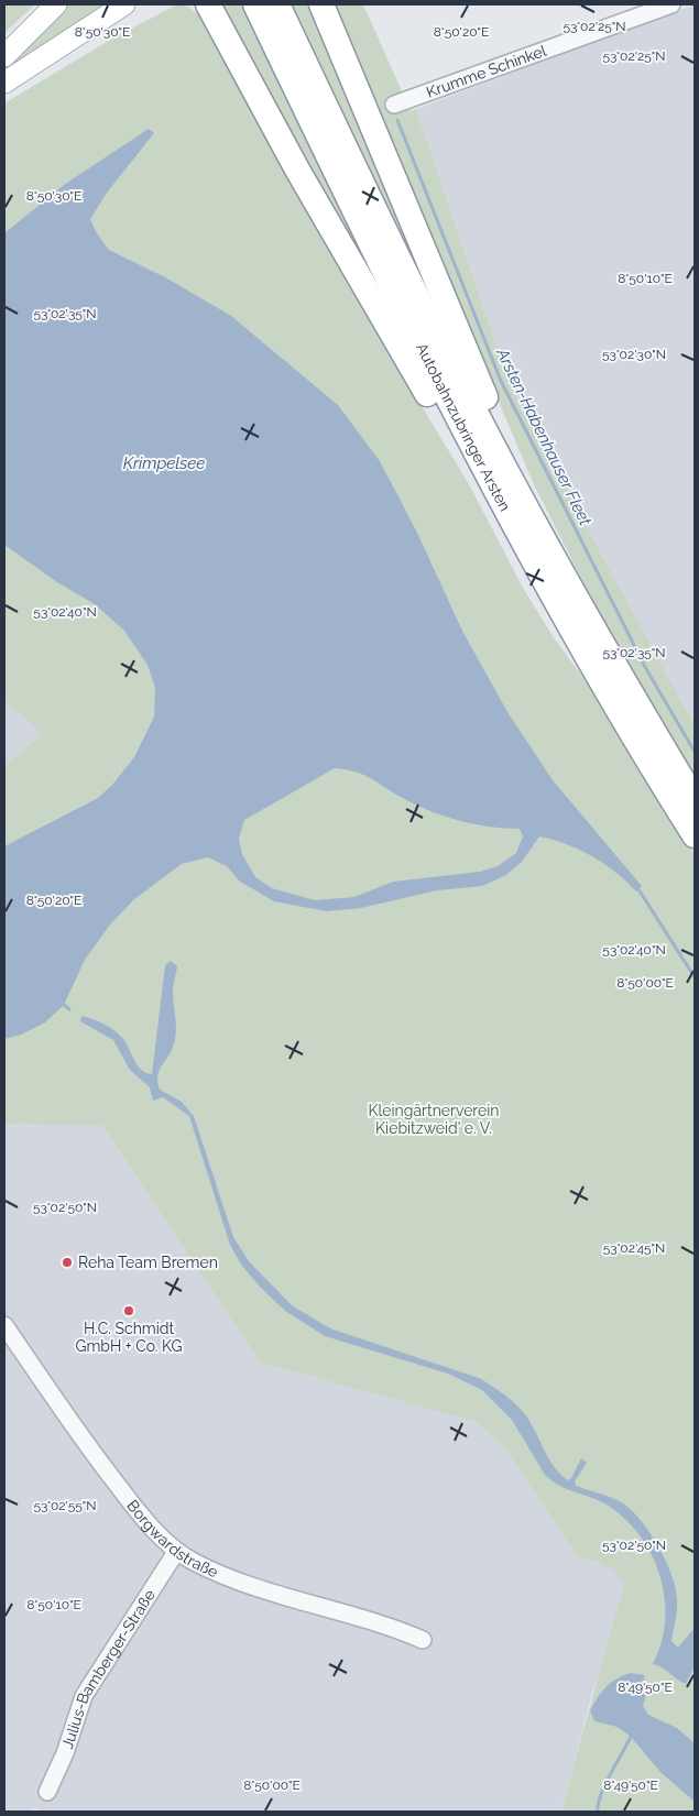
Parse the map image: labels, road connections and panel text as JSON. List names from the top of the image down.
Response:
{
  "streets": {
    "highway": ["Autobahnzubringer Arsten"],
    "street": ["Krumme Schinkel", "Borgwardstraße", "Julius-Bamberger-Straße"]
  },
  "crossings": [
    ["Borgwardstraße", "Julius-Bamberger-Straße"]
  ],
  "water": ["Arsten-Habenhauser Fleet", "Krimpelsee"],
  "parks": ["Kleingärtnerverein Kiebitzweid' e. V."],
  "places": ["Reha Team Bremen", "H.C. Schmidt GmbH + Co. KG"],
  "coordinates": [
    "53°02'25\"N",
    "8°50'30\"E",
    "8°50'20\"E",
    "8°50'10\"E",
    "53°02'35\"N",
    "53°02'30\"N",
    "53°02'40\"N",
    "8°50'00\"E",
    "53°02'50\"N",
    "53°02'45\"N",
    "53°02'55\"N",
    "8°49'50\"E"
  ]
}
